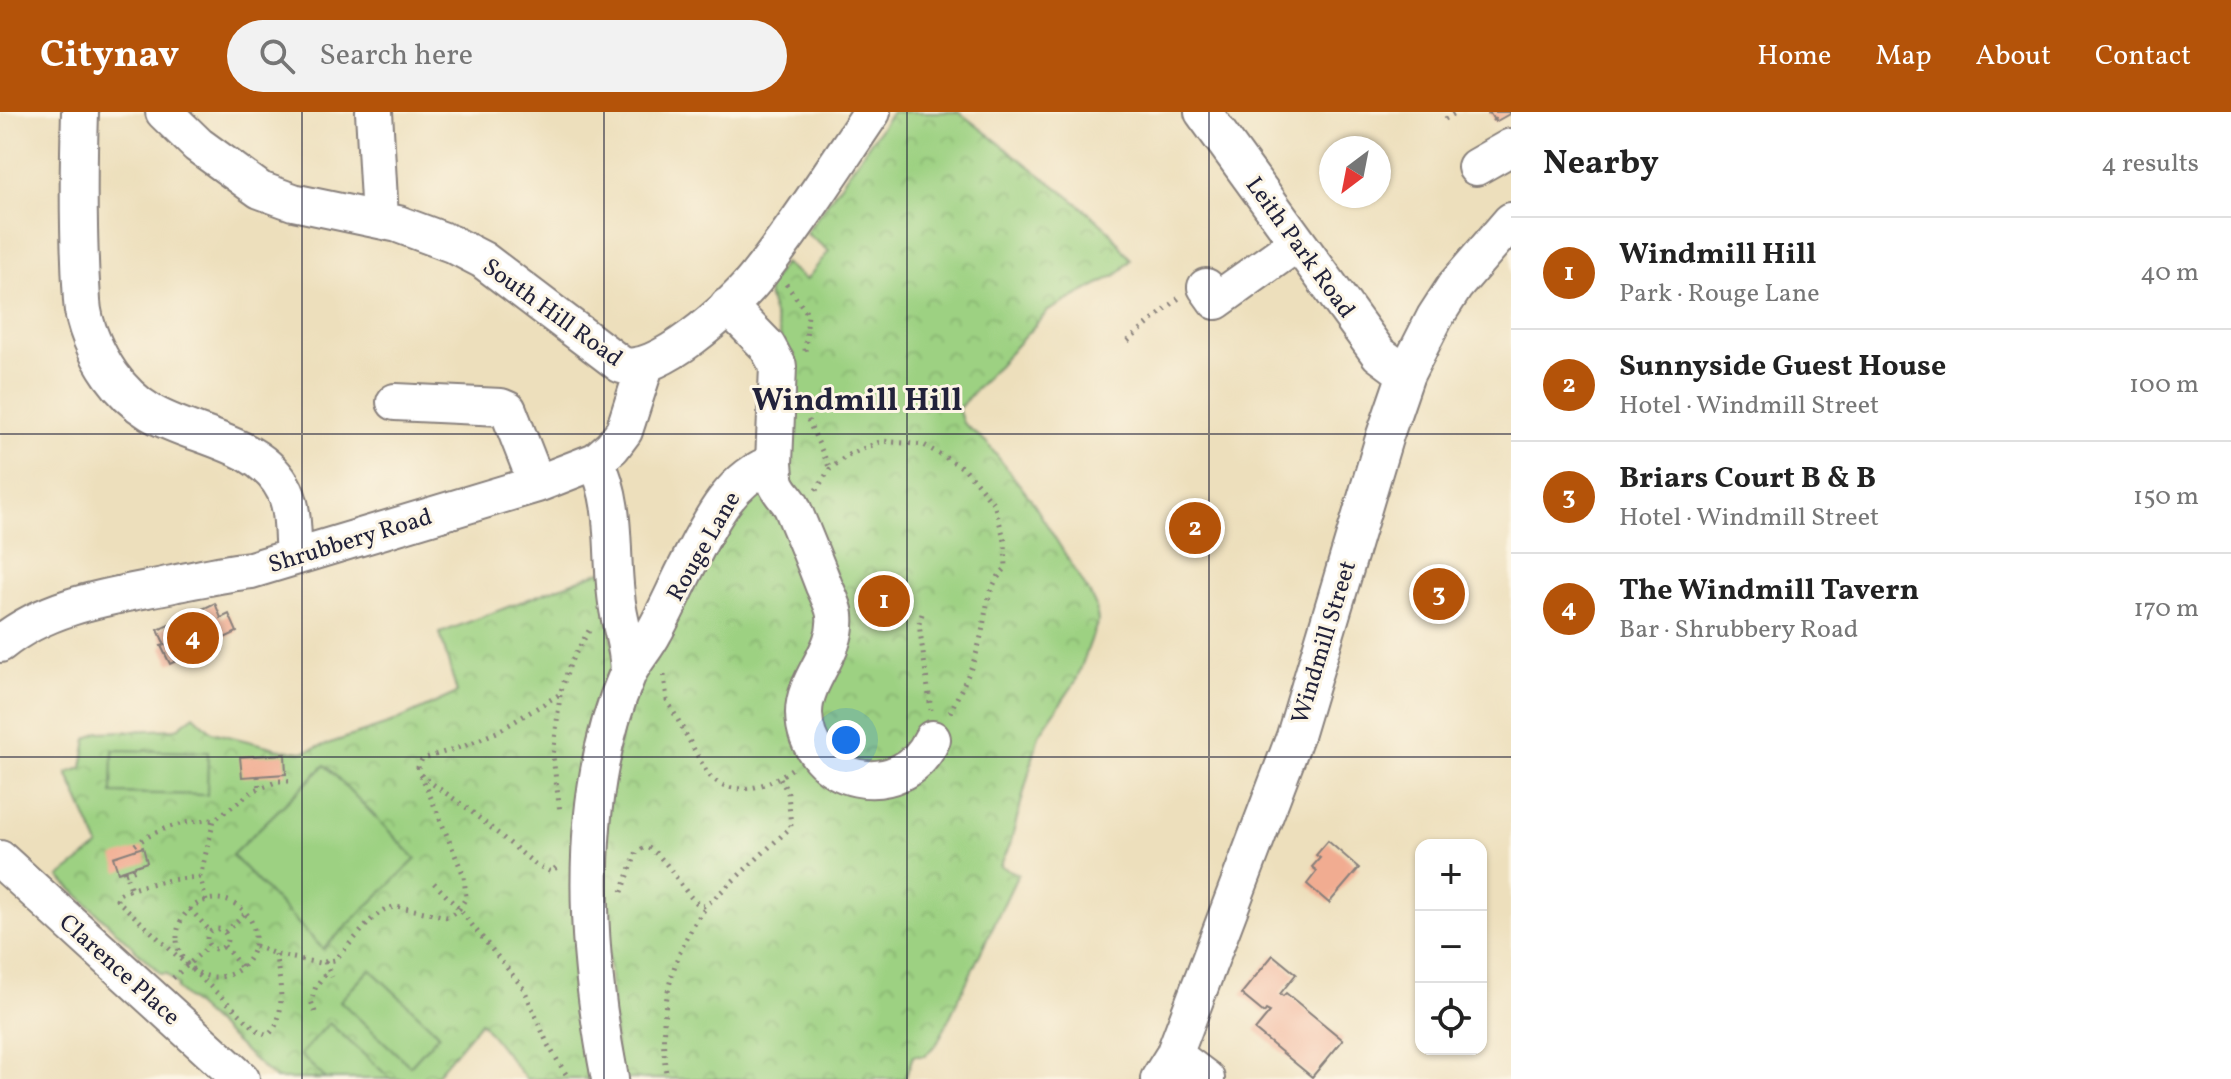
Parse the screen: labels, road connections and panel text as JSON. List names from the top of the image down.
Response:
{
  "streets": {
    "street": [
      "Leith Park Road",
      "South Hill Road",
      "Shrubbery Road",
      "Rouge Lane",
      "Windmill Street",
      "Clarence Place"
    ]
  },
  "crossings": [
    ["Leith Park Road", "Windmill Street"],
    ["South Hill Road", "Shrubbery Road"],
    ["Shrubbery Road", "Rouge Lane"]
  ],
  "districts": ["Windmill Hill"],
  "north": "bottom left",
  "page": {
    "header": "Citynav",
    "search": "Search here",
    "nav": [
      "Home",
      "Map",
      "About",
      "Contact"
    ],
    "heading": ["Nearby", "4 results"],
    "list": [
      {
        "mark": "1",
        "name": "Windmill Hill",
        "note": "Park · Rouge Lane",
        "value": "40 m"
      },
      {
        "mark": "2",
        "name": "Sunnyside Guest House",
        "note": "Hotel · Windmill Street",
        "value": "100 m"
      },
      {
        "mark": "3",
        "name": "Briars Court B & B",
        "note": "Hotel · Windmill Street",
        "value": "150 m"
      },
      {
        "mark": "4",
        "name": "The Windmill Tavern",
        "note": "Bar · Shrubbery Road",
        "value": "170 m"
      }
    ],
    "pins": [
      "2",
      "3",
      "1",
      "4"
    ],
    "map_buttons": ["+", "−"]
  }
}
